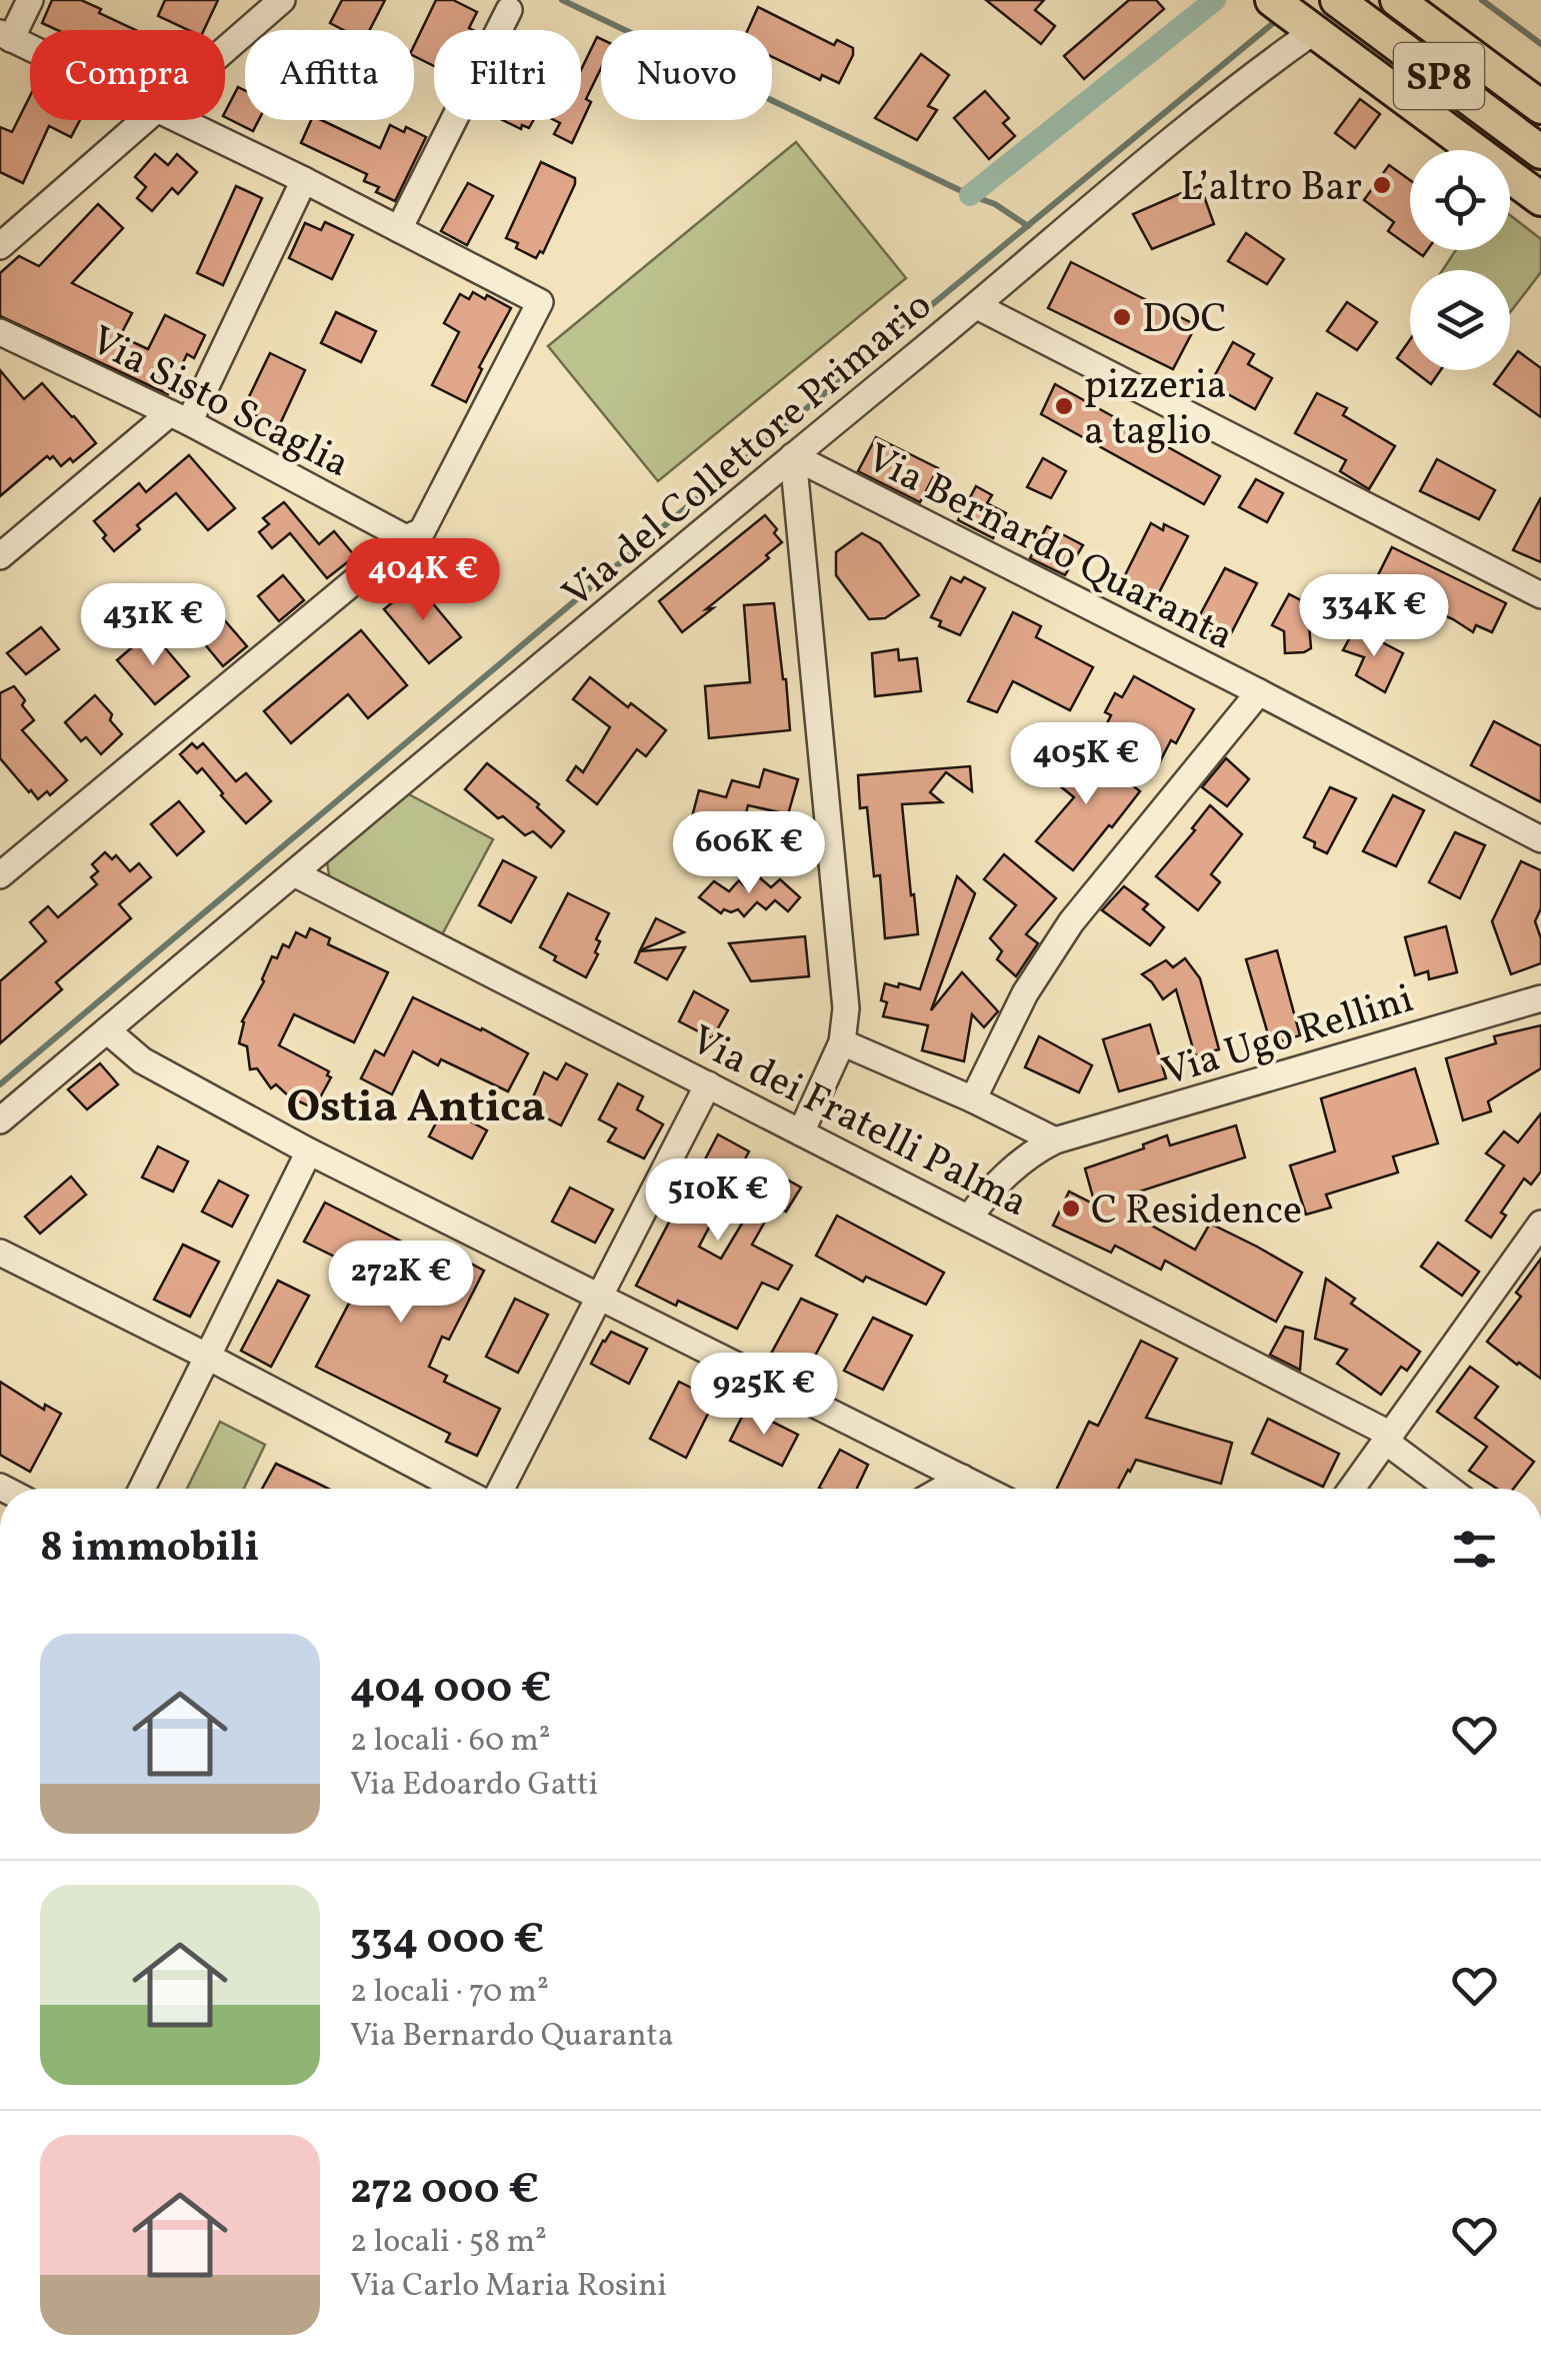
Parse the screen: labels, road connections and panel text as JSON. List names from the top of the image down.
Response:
{
  "streets": {
    "main road": ["SP8"],
    "street": [
      "Via Sisto Scaglia",
      "Via del Collettore Primario",
      "Via Bernardo Quaranta",
      "Via Ugo Rellini",
      "Via dei Fratelli Palma"
    ]
  },
  "crossings": [
    ["Via del Collettore Primario", "Via Bernardo Quaranta"],
    ["Via del Collettore Primario", "Via dei Fratelli Palma"],
    ["Via Ugo Rellini", "Via dei Fratelli Palma"]
  ],
  "districts": ["Ostia Antica"],
  "places": [
    "L’altro Bar",
    "DOC",
    "pizzeria a taglio",
    "C Residence"
  ],
  "page": {
    "chip": [
      "Compra",
      "Affitta",
      "Filtri",
      "Nuovo"
    ],
    "price": [
      "404K €",
      "334K €",
      "431K €",
      "405K €",
      "606K €",
      "510K €",
      "272K €",
      "925K €"
    ],
    "heading": "8 immobili",
    "list": [
      {
        "name": "404 000 €",
        "note": "2 locali · 60 m² · Via Edoardo Gatti"
      },
      {
        "name": "334 000 €",
        "note": "2 locali · 70 m² · Via Bernardo Quaranta"
      },
      {
        "name": "272 000 €",
        "note": "2 locali · 58 m² · Via Carlo Maria Rosini"
      }
    ]
  }
}
